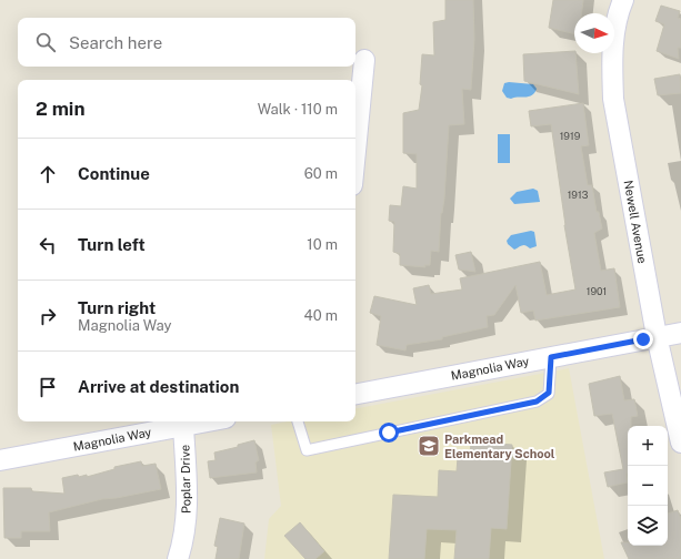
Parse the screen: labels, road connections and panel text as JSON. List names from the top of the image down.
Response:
{
  "streets": {
    "street": ["Newell Avenue", "Magnolia Way", "Poplar Drive"]
  },
  "crossings": [
    ["Newell Avenue", "Magnolia Way"],
    ["Magnolia Way", "Poplar Drive"]
  ],
  "places": {
    "school or university": ["Parkmead Elementary School"]
  },
  "house_numbers": ["1919", "1913", "1901"],
  "north": "right",
  "page": {
    "search": "Search here",
    "heading": ["2 min", "Walk · 110 m"],
    "list": [
      ["Continue", "60 m"],
      ["Turn left", "10 m"],
      ["Turn right", "Magnolia Way", "40 m"],
      "Arrive at destination"
    ],
    "map_buttons": ["+", "−"]
  }
}
